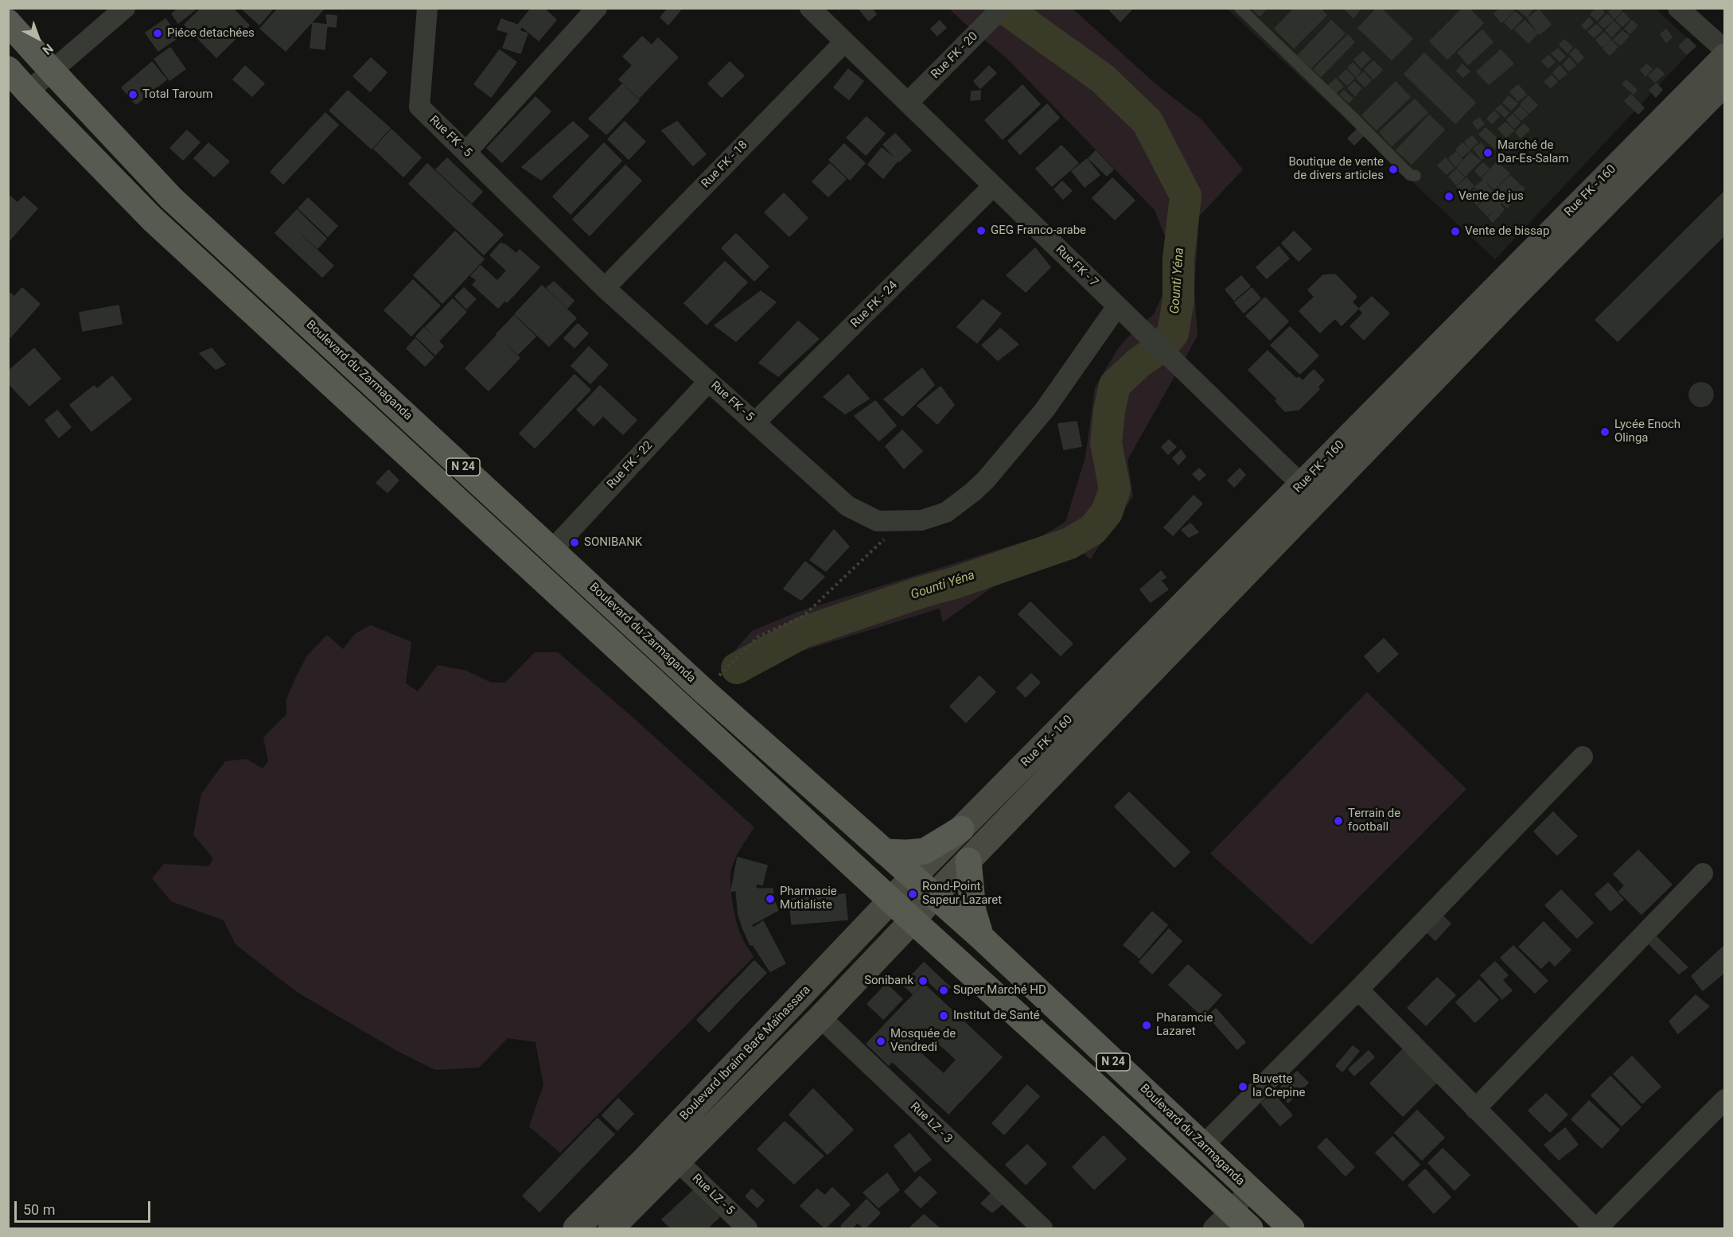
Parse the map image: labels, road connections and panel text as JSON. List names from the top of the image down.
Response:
{
  "streets": {
    "main road": [
      "Rue FK - 160",
      "Boulevard du Zarmaganda",
      "N 24",
      "Boulevard Ibraim Baré Maïnassara"
    ],
    "street": [
      "Rue FK - 20",
      "Rue FK - 5",
      "Rue FK - 18",
      "Rue FK - 7",
      "Rue FK - 24",
      "Rue FK - 22",
      "Rue LZ - 3",
      "Rue LZ - 5"
    ]
  },
  "crossings": [
    ["Rue FK - 20", "Rue FK - 7"],
    ["Rue FK - 5", "Rue FK - 18"],
    ["Rue FK - 5", "Rue FK - 7"],
    ["Rue FK - 5", "Rue FK - 24"],
    ["Rue FK - 5", "Rue FK - 22"],
    ["Rue FK - 18", "Rue FK - 7"],
    ["Rue FK - 160", "Rue FK - 7"],
    ["Rue FK - 160", "Boulevard du Zarmaganda"],
    ["Rue FK - 160", "Boulevard Ibraim Baré Maïnassara"],
    ["Rue FK - 7", "Rue FK - 24"],
    ["Boulevard du Zarmaganda", "Rue FK - 22"],
    ["Boulevard du Zarmaganda", "Boulevard Ibraim Baré Maïnassara"],
    ["N 24", "Boulevard Ibraim Baré Maïnassara"]
  ],
  "water": ["Gounti Yéna"],
  "places": [
    "Piéce detachées",
    "Total Taroum",
    "Marché de Dar-Es-Salam",
    "Boutique de vente de divers articles",
    "Vente de jus",
    "GEG Franco-arabe",
    "Vente de bissap",
    "Lycée Enoch Olinga",
    "SONIBANK",
    "Terrain de football",
    "Rond-Point Sapeur Lazaret",
    "Pharmacie Mutialiste",
    "Sonibank",
    "Super Marché HD",
    "Institut de Santé",
    "Pharamcie Lazaret",
    "Mosquée de Vendredi",
    "Buvette la Crepine"
  ],
  "scale_bar": "50 m",
  "north": "bottom right"
}
